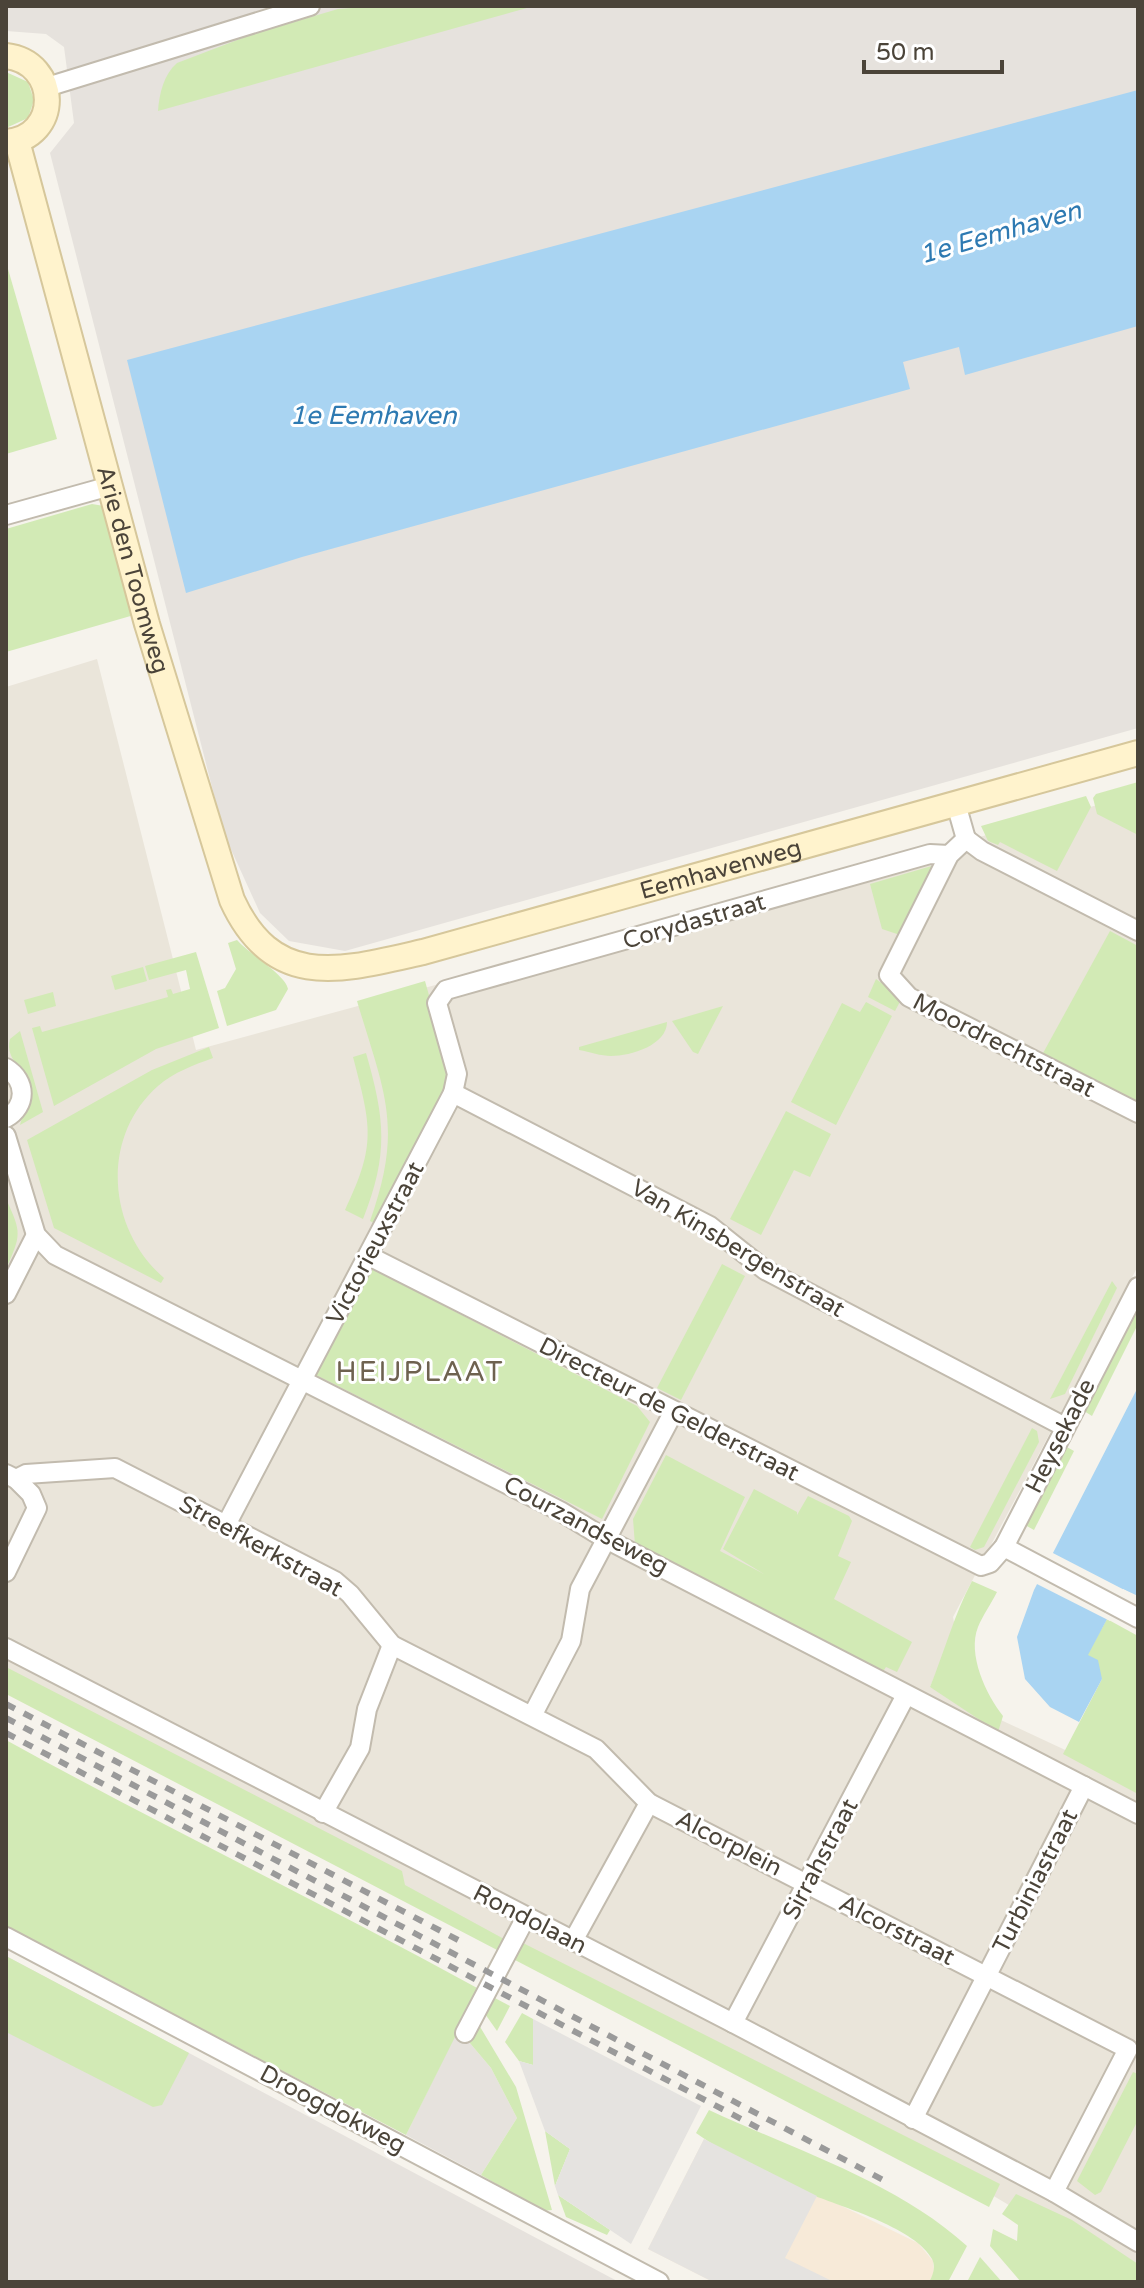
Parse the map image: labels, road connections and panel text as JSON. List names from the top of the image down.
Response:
{
  "streets": {
    "street": [
      "Arie den Toomweg",
      "Eemhavenweg",
      "Corydastraat",
      "Moordrechtstraat",
      "Victorieuxstraat",
      "Van Kinsbergenstraat",
      "Directeur de Gelderstraat",
      "Heysekade",
      "Courzandseweg",
      "Streefkerkstraat",
      "Alcorplein",
      "Sirrahstraat",
      "Turbiniastraat",
      "Rondolaan",
      "Alcorstraat",
      "Droogdokweg"
    ]
  },
  "crossings": [
    ["Arie den Toomweg", "Eemhavenweg"],
    ["Corydastraat", "Moordrechtstraat"],
    ["Corydastraat", "Victorieuxstraat"],
    ["Victorieuxstraat", "Van Kinsbergenstraat"],
    ["Victorieuxstraat", "Directeur de Gelderstraat"],
    ["Victorieuxstraat", "Courzandseweg"],
    ["Victorieuxstraat", "Streefkerkstraat"],
    ["Van Kinsbergenstraat", "Heysekade"],
    ["Directeur de Gelderstraat", "Heysekade"],
    ["Courzandseweg", "Sirrahstraat"],
    ["Courzandseweg", "Turbiniastraat"],
    ["Streefkerkstraat", "Alcorplein"],
    ["Alcorplein", "Sirrahstraat"],
    ["Alcorplein", "Rondolaan"],
    ["Alcorplein", "Alcorstraat"],
    ["Sirrahstraat", "Rondolaan"],
    ["Sirrahstraat", "Alcorstraat"],
    ["Turbiniastraat", "Rondolaan"],
    ["Turbiniastraat", "Alcorstraat"]
  ],
  "districts": ["HEIJPLAAT"],
  "water": ["1e Eemhaven"],
  "scale_bar": "50 m"
}
